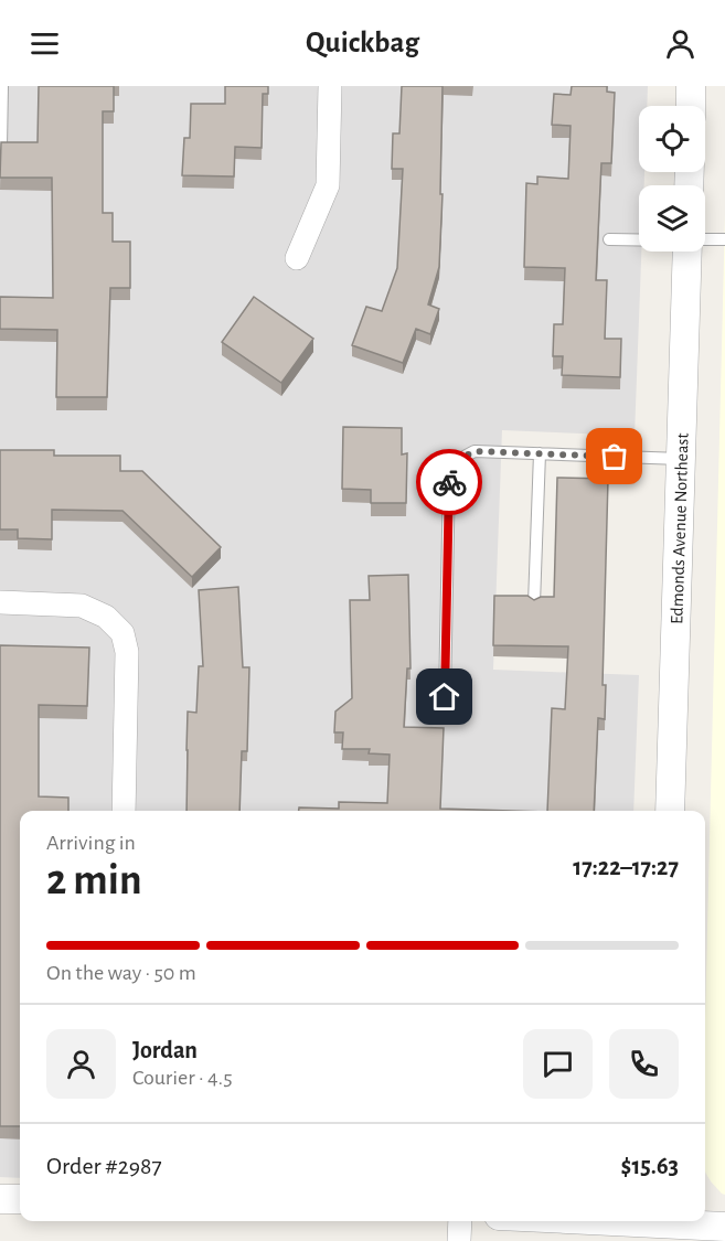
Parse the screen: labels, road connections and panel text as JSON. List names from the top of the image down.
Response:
{
  "streets": {
    "street": ["Edmonds Avenue Northeast"]
  },
  "page": {
    "header": "Quickbag",
    "heading": ["2 min", "Arriving in", "17:22–17:27"],
    "panel": [
      "Jordan",
      "Courier · 4.5",
      "Order #2987",
      "$15.63"
    ],
    "bar": "On the way · 50 m"
  }
}
